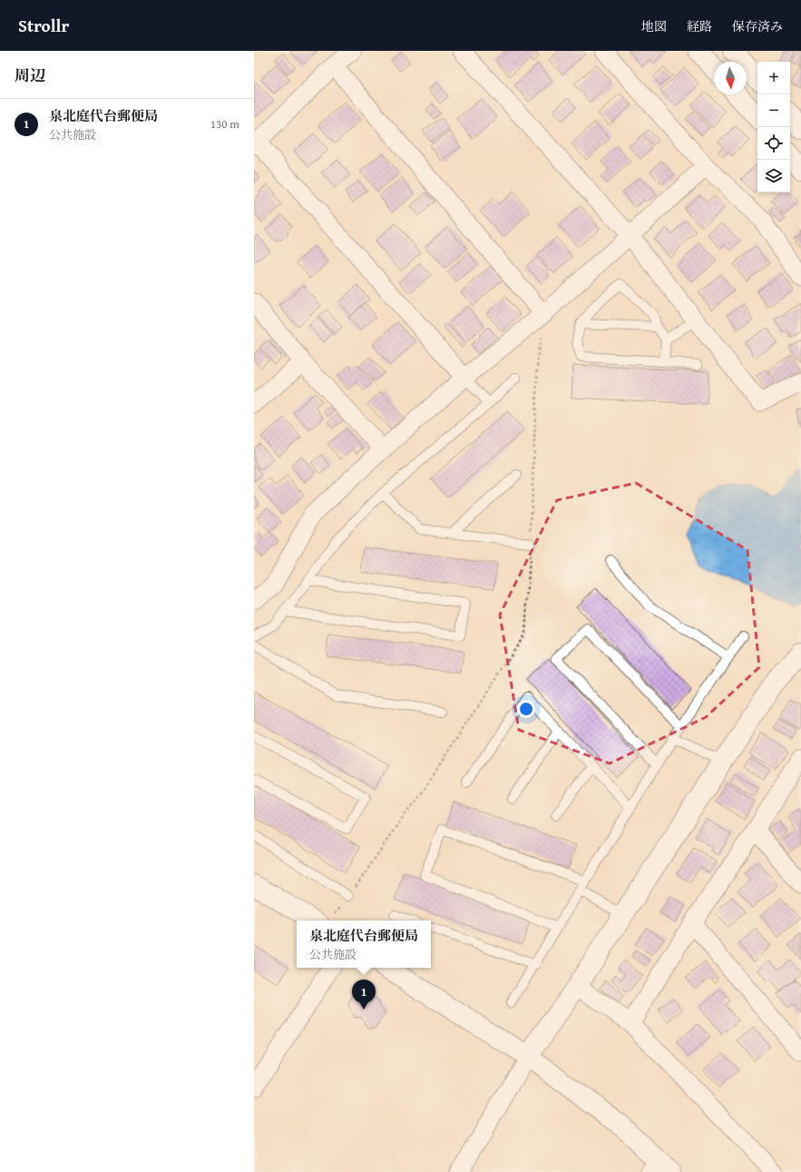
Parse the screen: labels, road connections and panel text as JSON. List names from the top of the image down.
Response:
{
  "north": "bottom",
  "page": {
    "header": "Strollr",
    "nav": ["地図", "経路", "保存済み"],
    "heading": "周辺",
    "map_buttons": ["+", "−"],
    "list": [
      {
        "mark": "1",
        "name": "泉北庭代台郵便局",
        "note": "公共施設",
        "value": "130 m"
      }
    ],
    "popup": ["泉北庭代台郵便局", "公共施設"],
    "pins": "1"
  }
}
